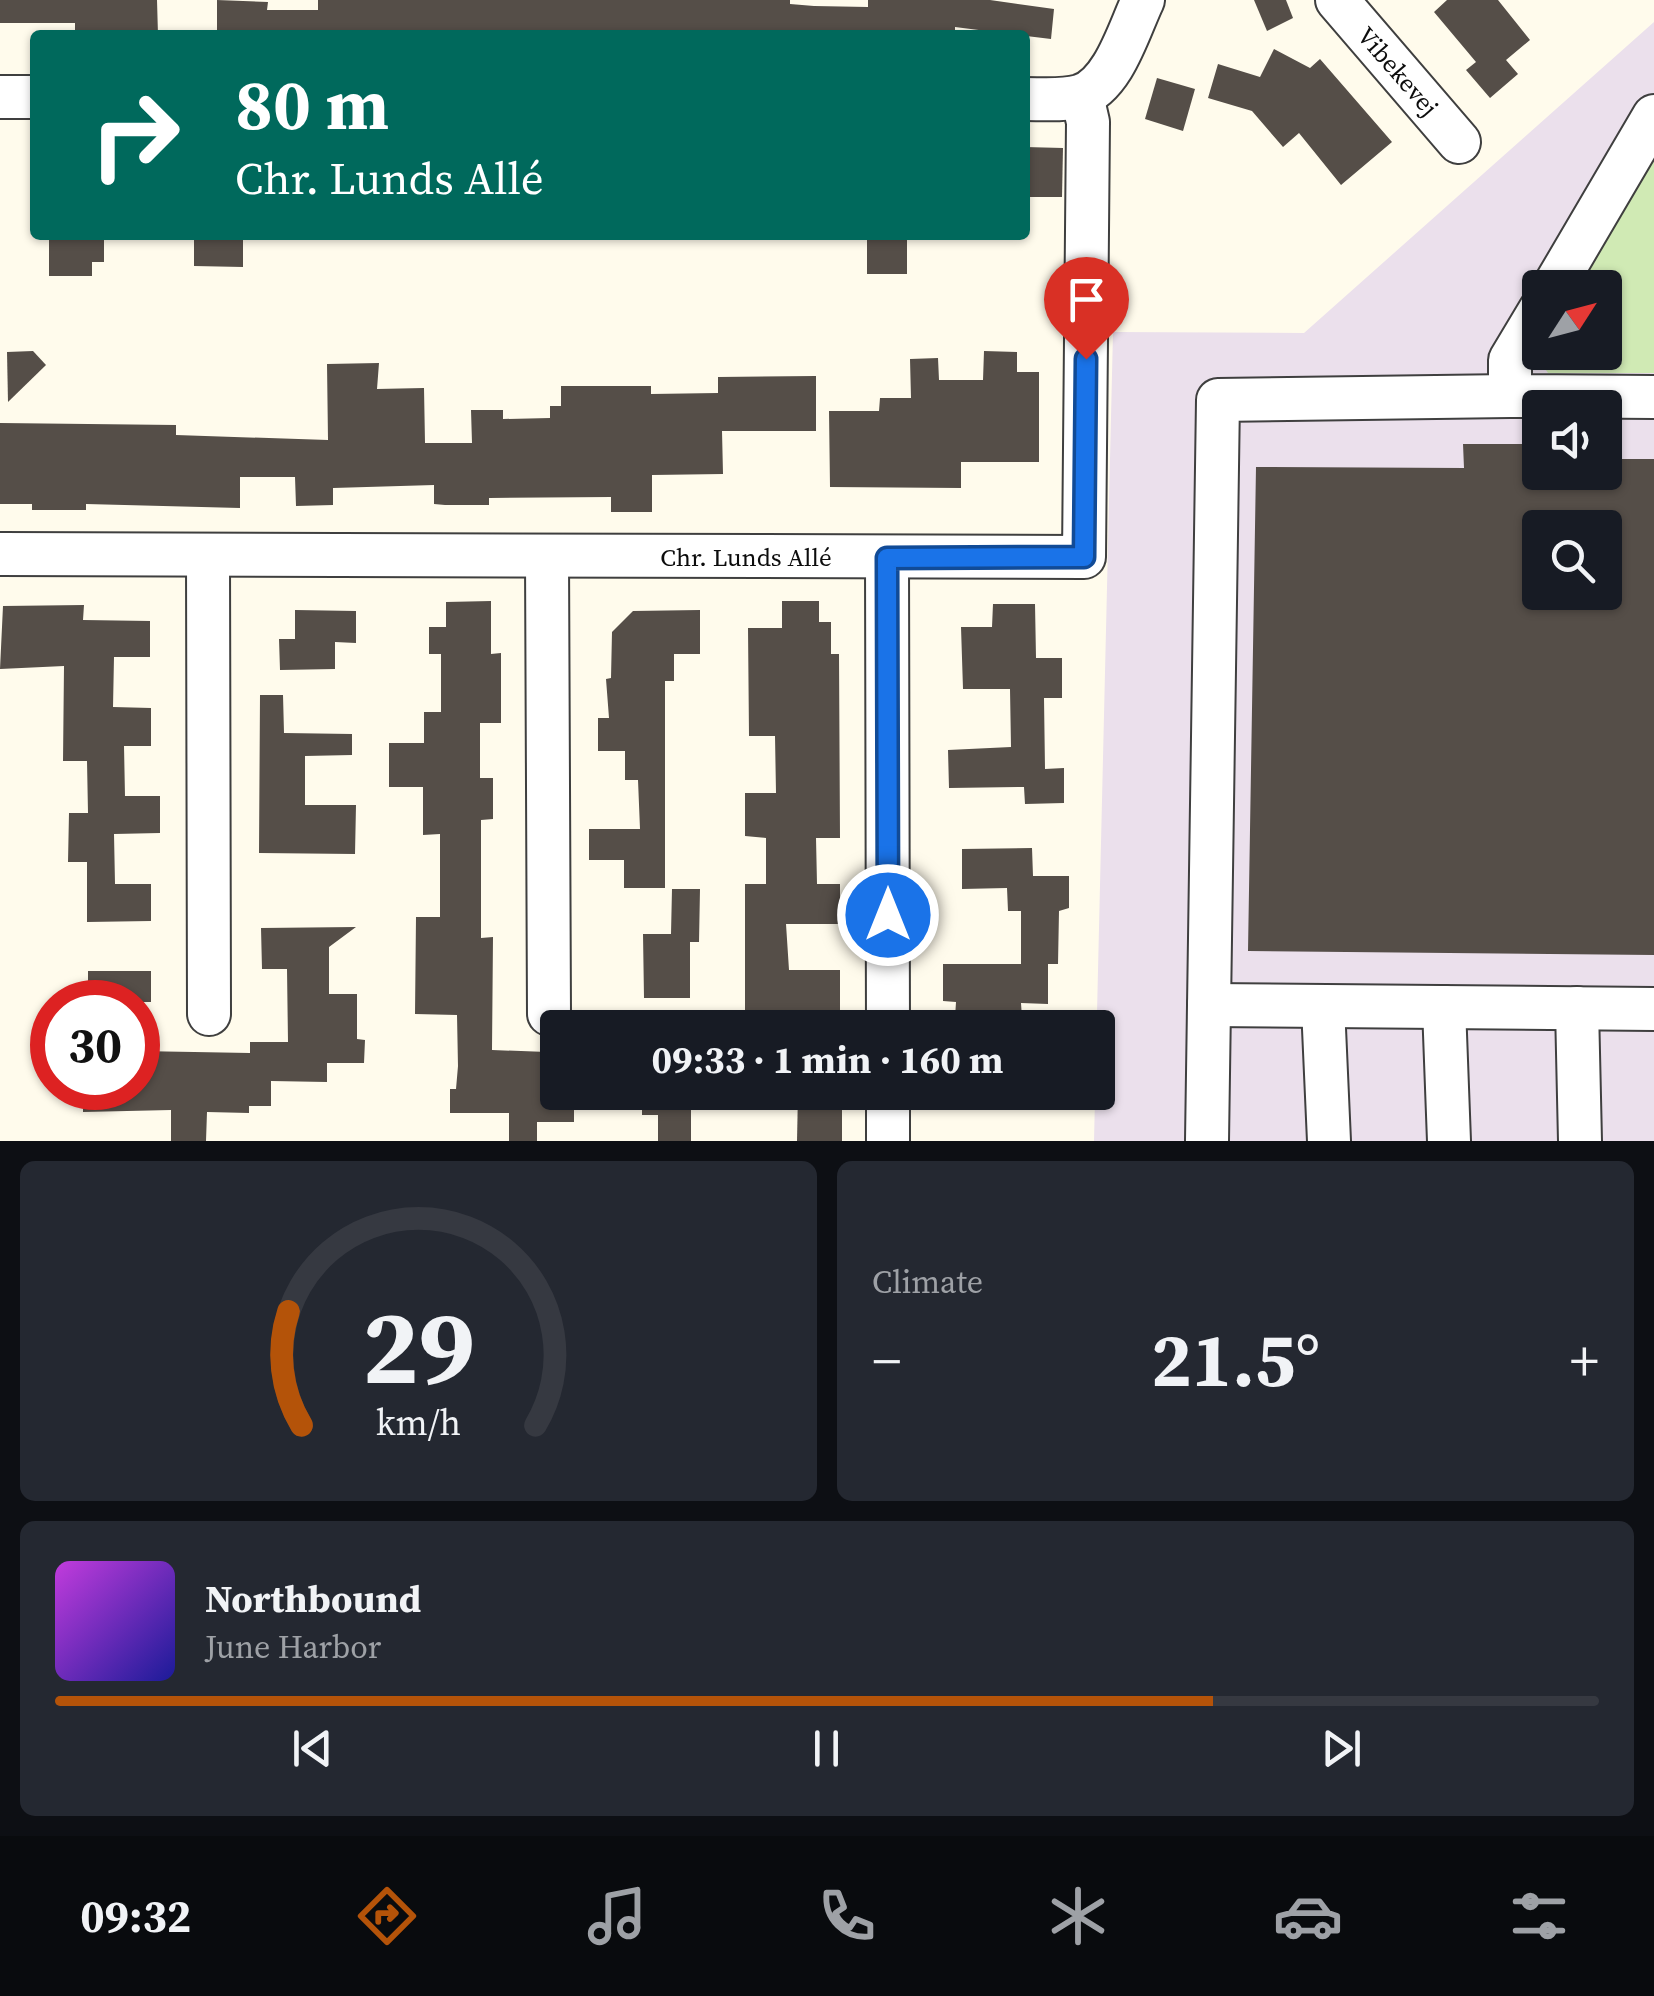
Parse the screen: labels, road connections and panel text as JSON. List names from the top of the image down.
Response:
{
  "streets": {
    "street": ["Vibekevej", "Chr. Lunds Allé"]
  },
  "north": "top right",
  "page": {
    "turn": ["80 m", "Chr. Lunds Allé"],
    "limit": "30",
    "trip": "09:33 · 1 min · 160 m",
    "tile": "Climate",
    "heat": ["−", "21.5°", "+"],
    "song": ["Northbound", "June Harbor"],
    "tabs": "09:32",
    "gauge": ["29", "km/h"]
  }
}
